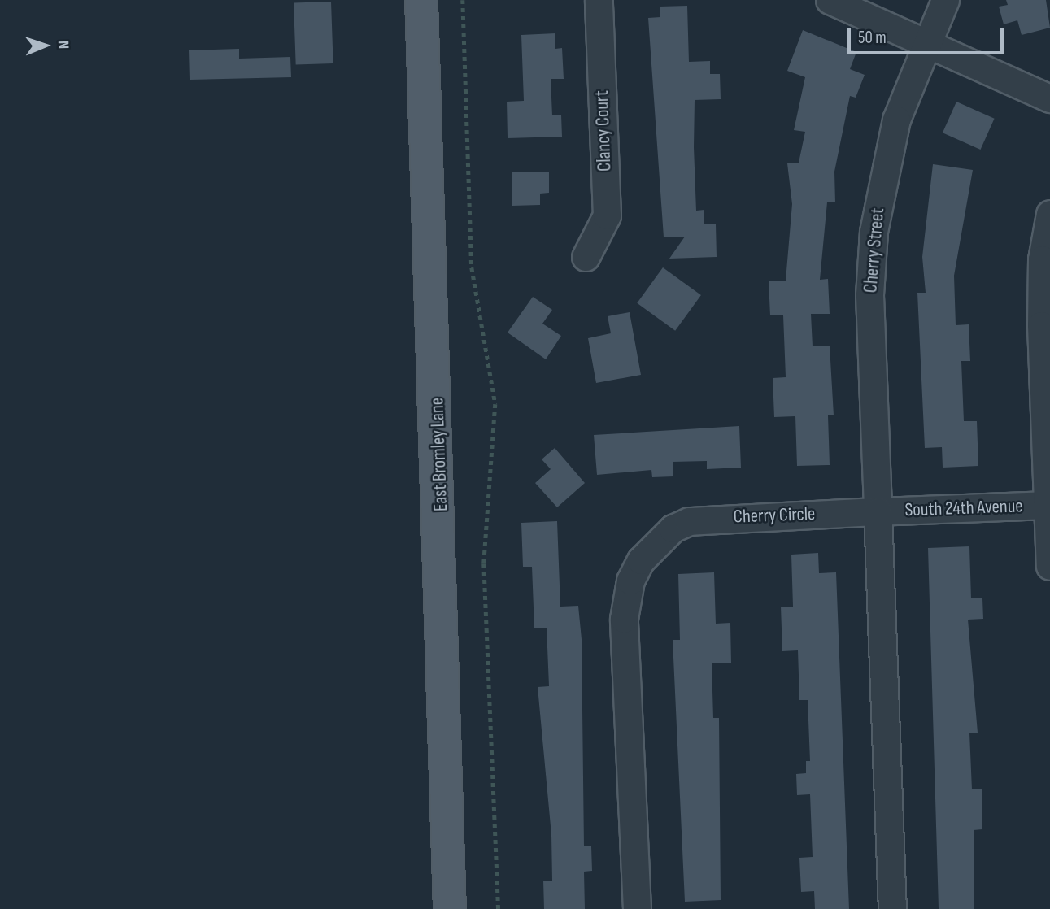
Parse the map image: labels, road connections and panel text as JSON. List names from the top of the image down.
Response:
{
  "streets": {
    "main road": ["East Bromley Lane"],
    "street": [
      "Clancy Court",
      "Cherry Street",
      "South 24th Avenue",
      "Cherry Circle"
    ]
  },
  "crossings": [
    ["Cherry Street", "South 24th Avenue"],
    ["Cherry Street", "Cherry Circle"],
    ["South 24th Avenue", "Cherry Circle"]
  ],
  "scale_bar": "50 m",
  "north": "right"
}
